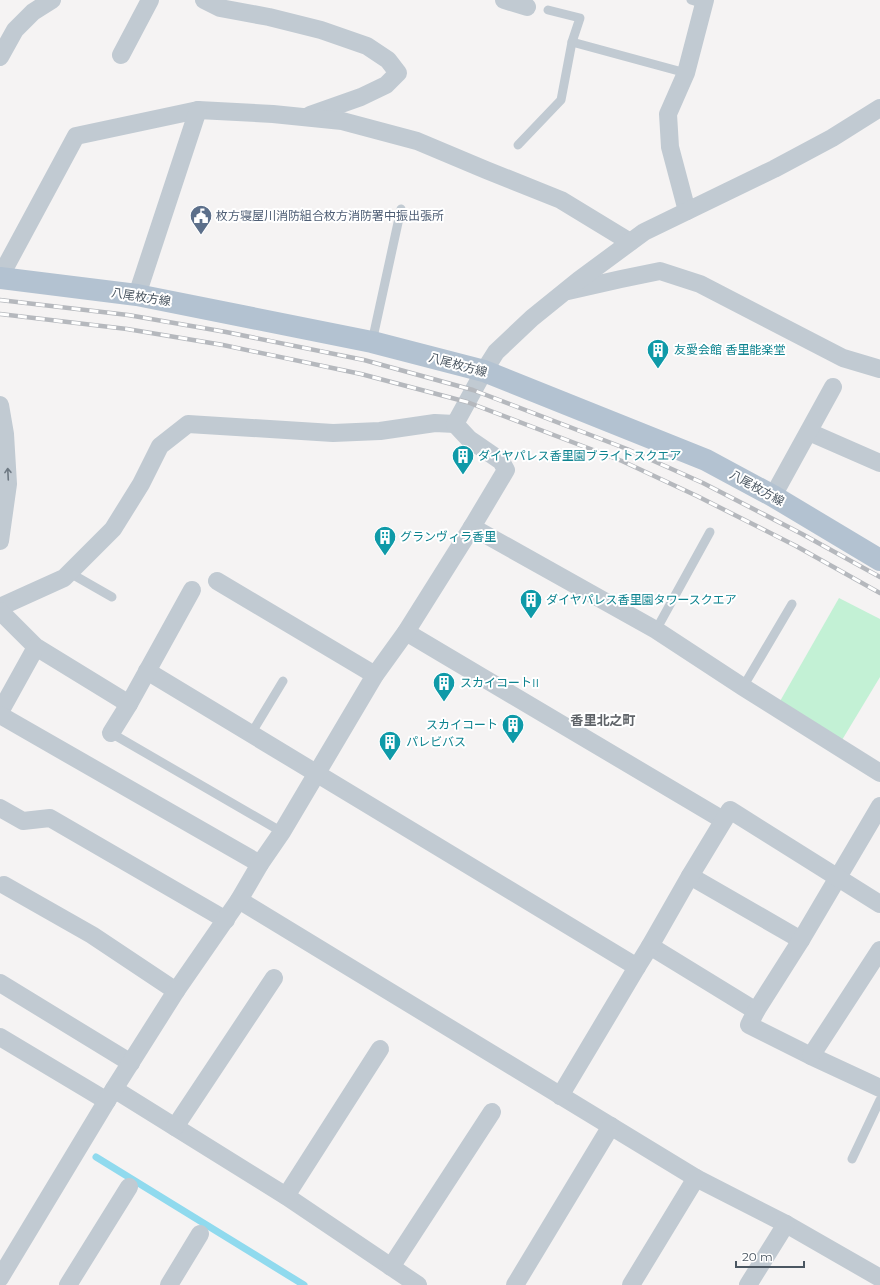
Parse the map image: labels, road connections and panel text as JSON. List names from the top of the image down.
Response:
{
  "streets": {
    "main road": ["八尾枚方線"]
  },
  "districts": ["香里北之町"],
  "places": {
    "public building": ["枚方寝屋川消防組合枚方消防署中振出張所"],
    "building": [
      "友愛会館 香里能楽堂",
      "ダイヤパレス香里園ブライトスクエア",
      "グランヴィラ香里",
      "ダイヤパレス香里園タワースクエア",
      "スカイコートII",
      "スカイコート",
      "パレビバス"
    ]
  },
  "scale_bar": "20 m"
}
